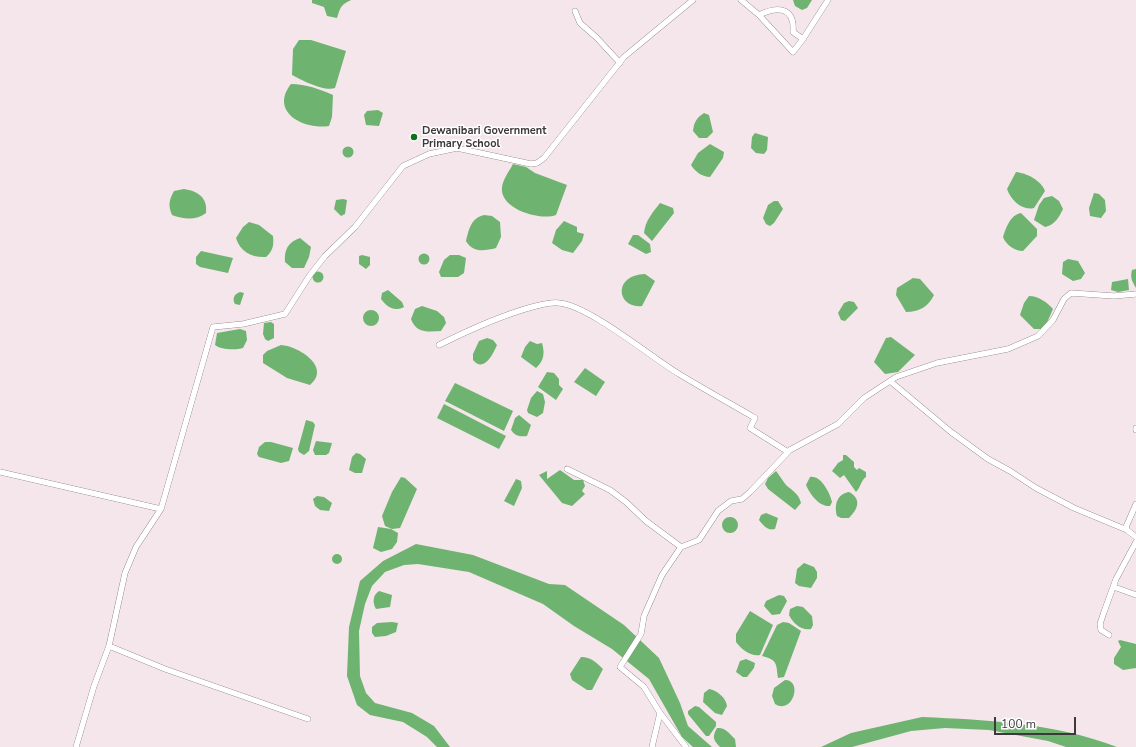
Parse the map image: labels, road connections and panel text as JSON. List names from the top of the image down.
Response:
{
  "places": ["Dewanibari Government Primary School"],
  "scale_bar": "100 m"
}
